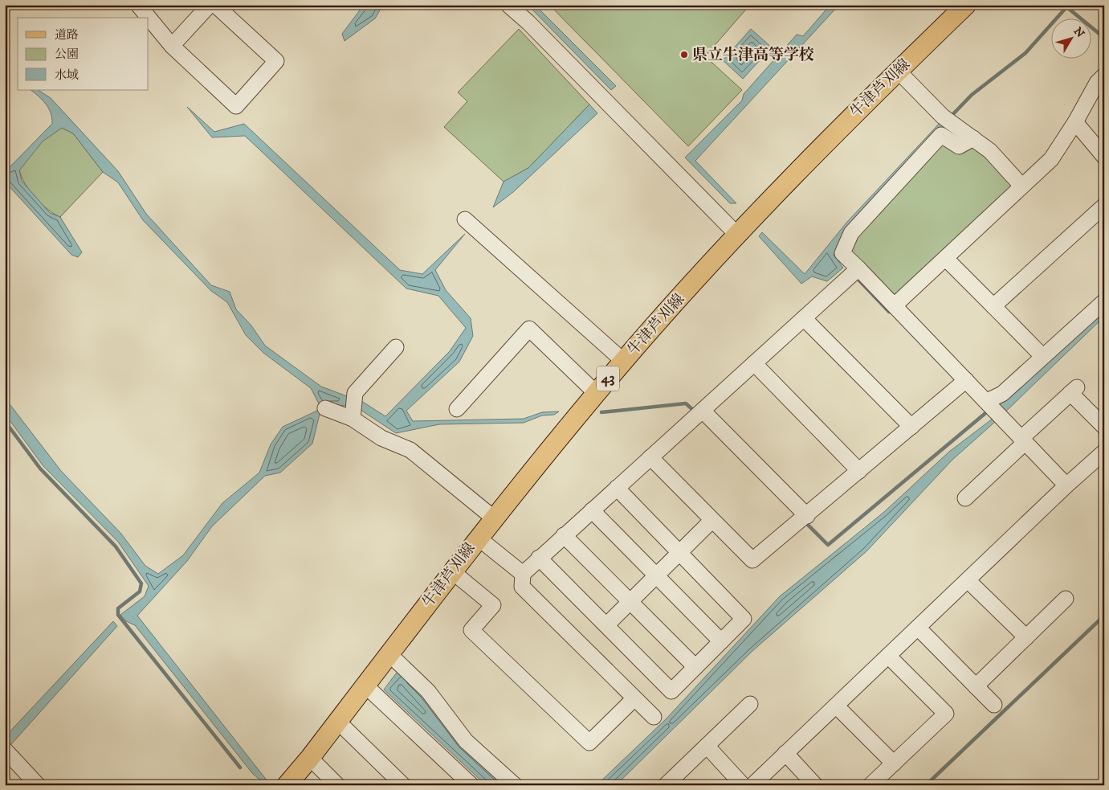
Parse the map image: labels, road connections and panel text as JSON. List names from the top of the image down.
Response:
{
  "streets": {
    "main road": ["牛津芦刈線", "43"]
  },
  "places": ["県立牛津高等学校"],
  "legend": ["道路", "公園", "水域"],
  "north": "top right"
}
